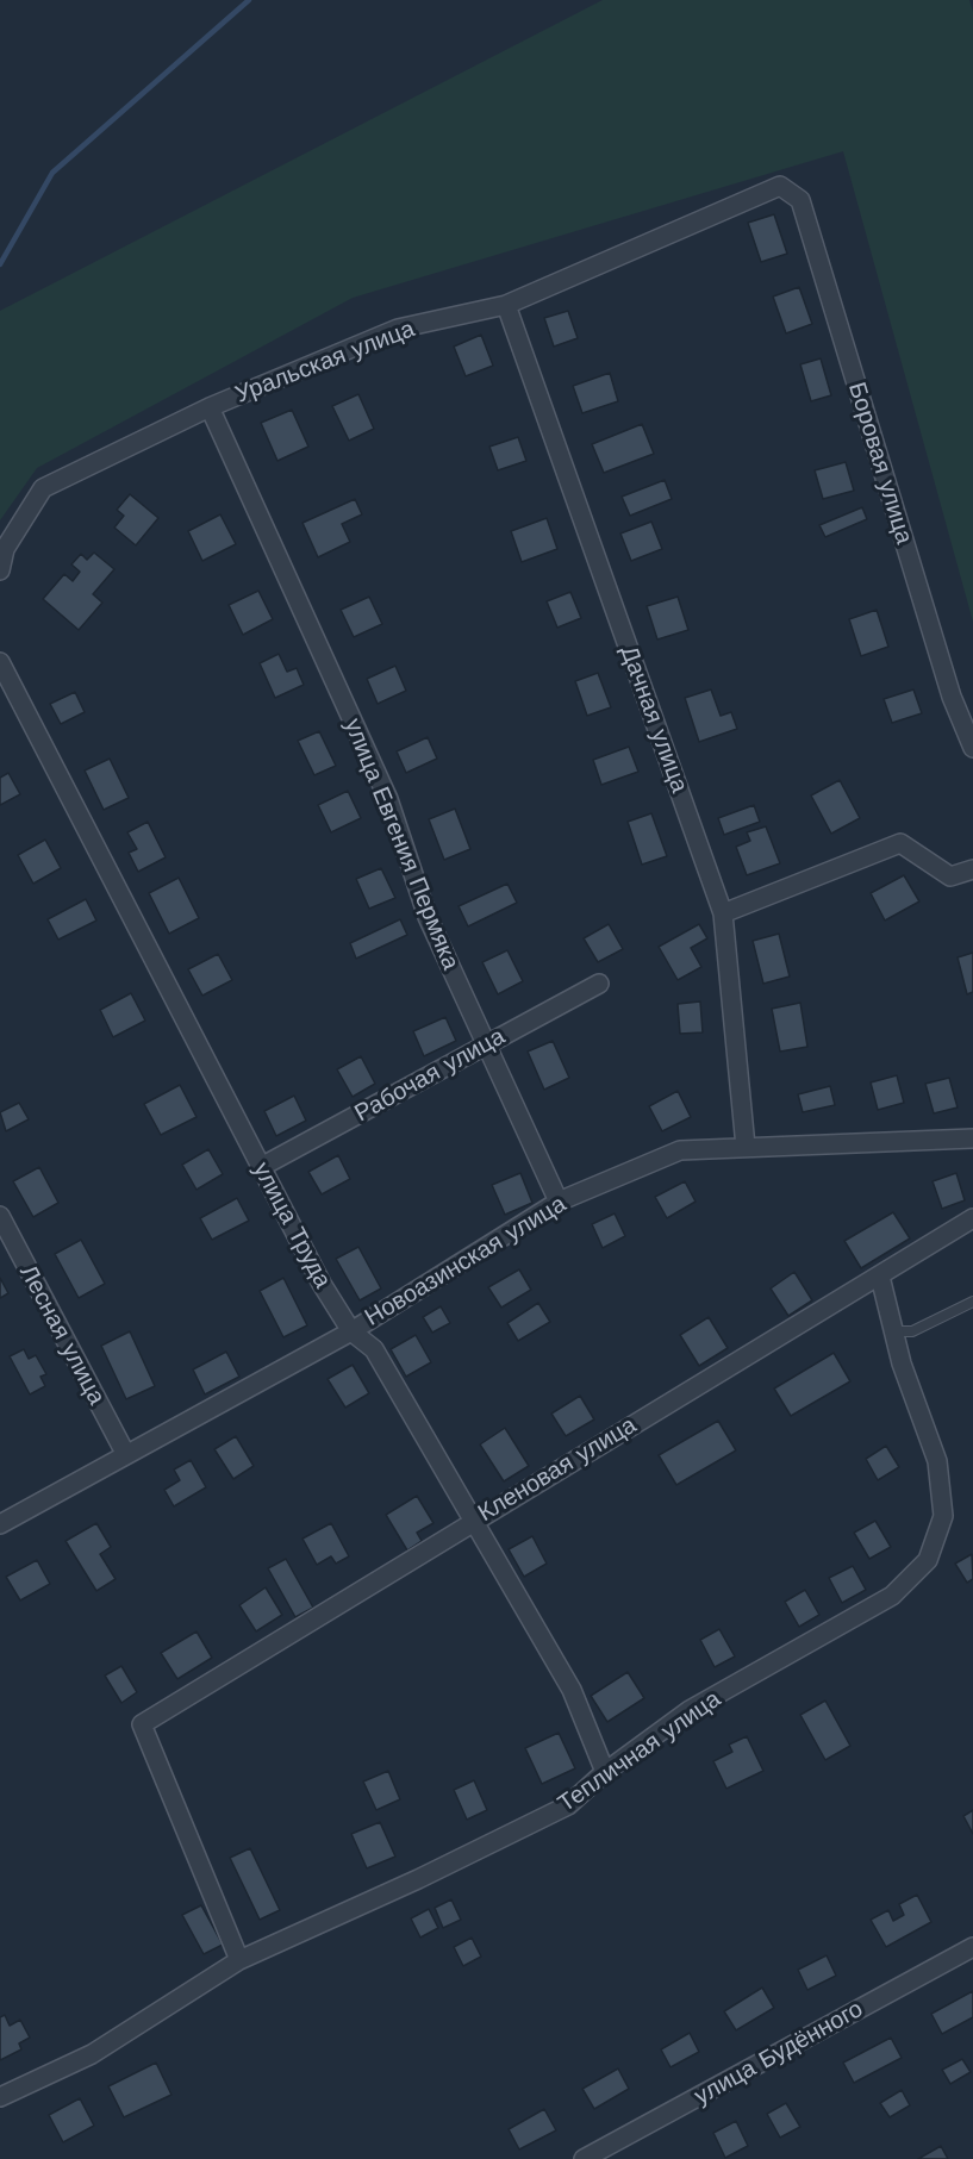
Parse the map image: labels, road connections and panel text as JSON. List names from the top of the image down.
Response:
{
  "streets": {
    "street": [
      "Уральская улица",
      "Боровая улица",
      "Дачная улица",
      "улица Евгения Пермяка",
      "Рабочая улица",
      "улица Труда",
      "Новоазинская улица",
      "Лесная улица",
      "Кленовая улица",
      "Тепличная улица",
      "улица Будённого"
    ]
  },
  "crossings": [
    ["Уральская улица", "Боровая улица"],
    ["Уральская улица", "Дачная улица"],
    ["Уральская улица", "улица Евгения Пермяка"],
    ["Дачная улица", "Новоазинская улица"],
    ["улица Евгения Пермяка", "Рабочая улица"],
    ["улица Евгения Пермяка", "Новоазинская улица"],
    ["Рабочая улица", "улица Труда"],
    ["улица Труда", "Новоазинская улица"],
    ["улица Труда", "Кленовая улица"],
    ["улица Труда", "Тепличная улица"],
    ["Новоазинская улица", "Лесная улица"],
    ["Кленовая улица", "Тепличная улица"]
  ]
}
